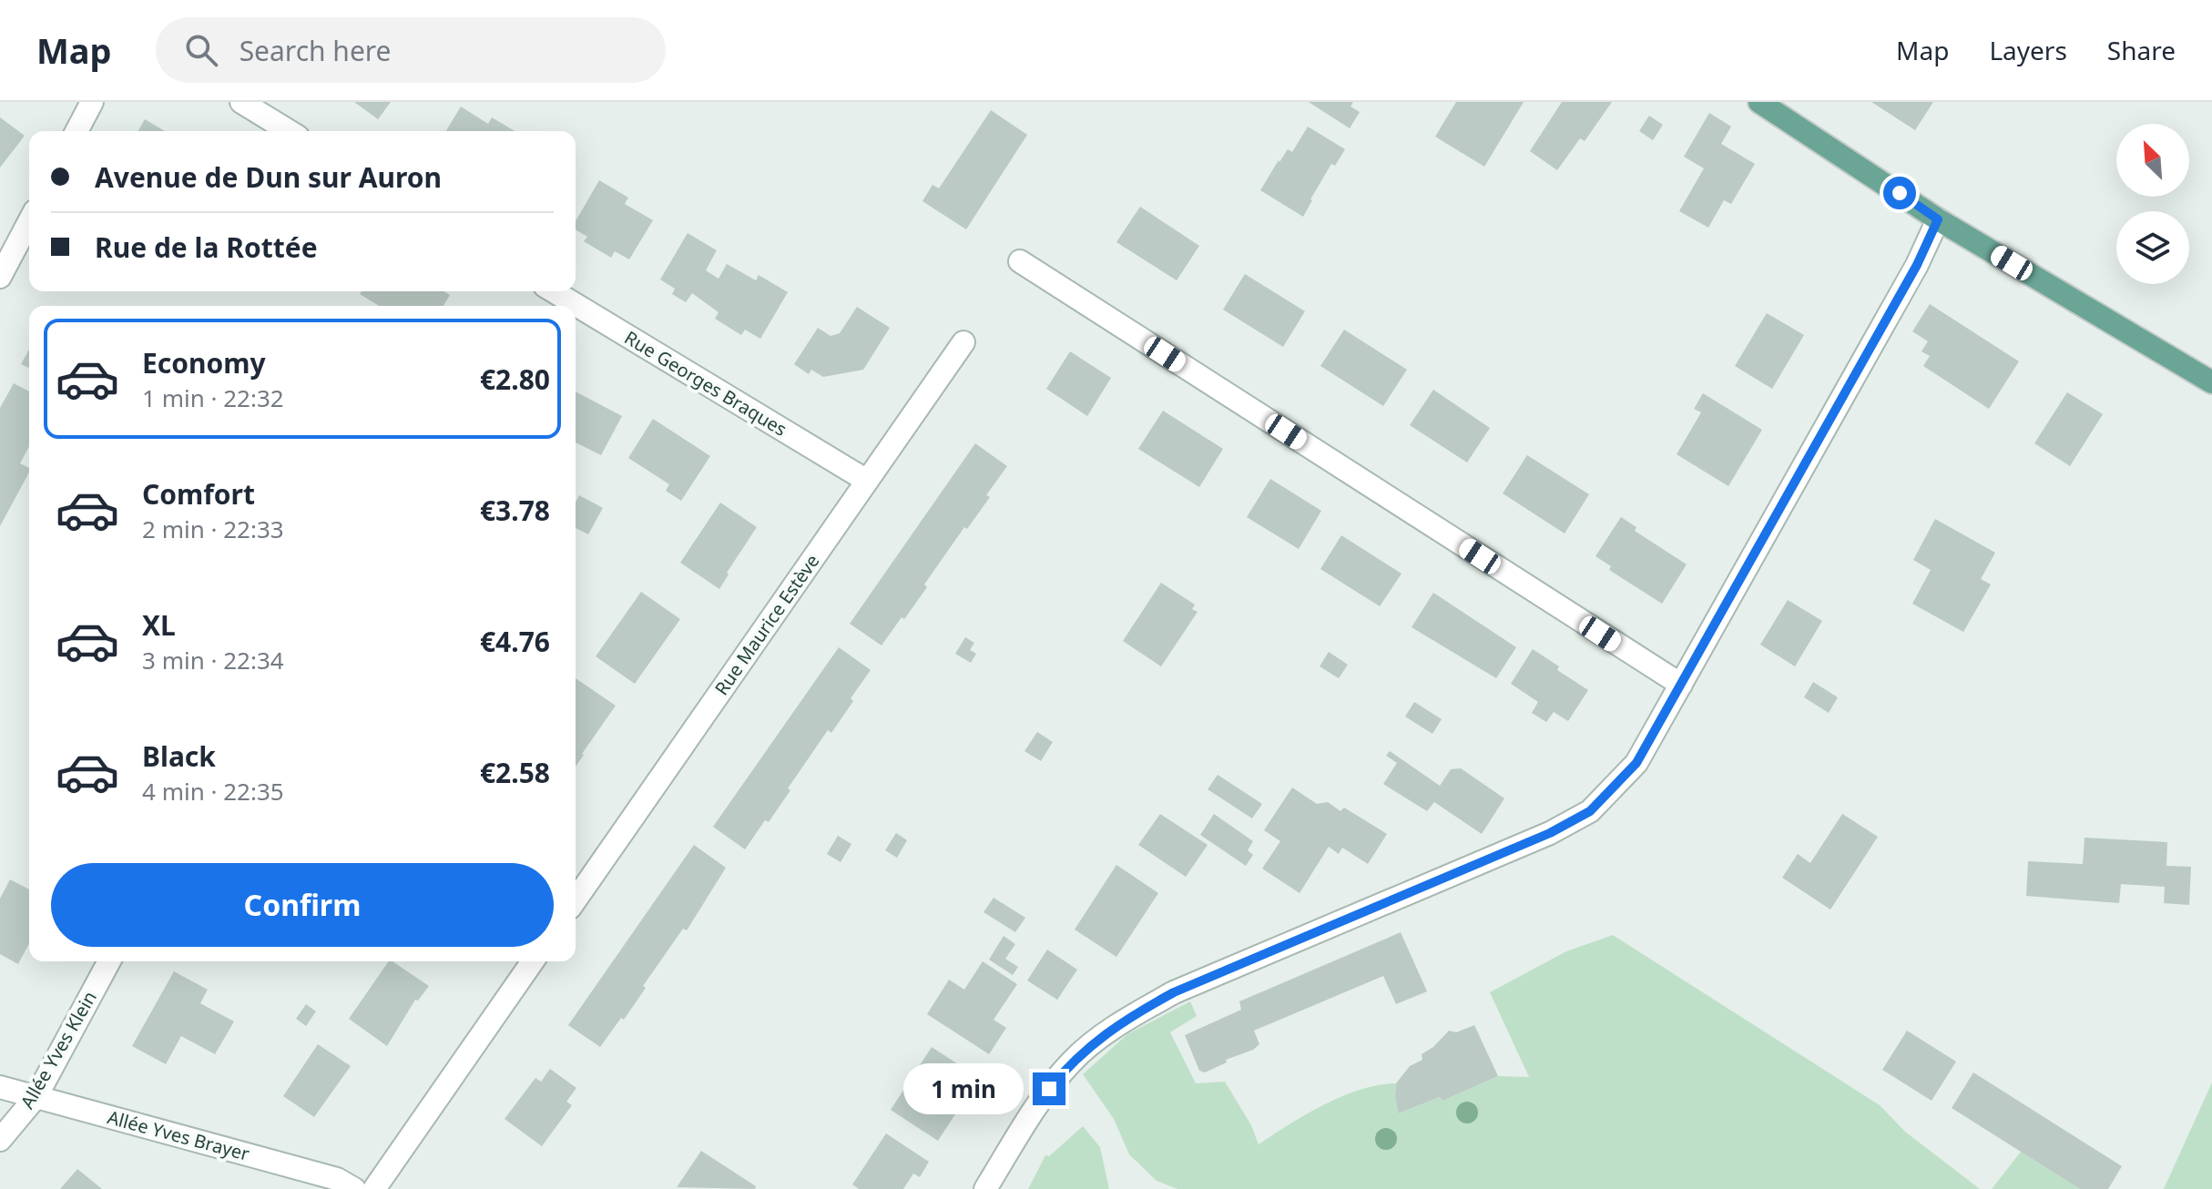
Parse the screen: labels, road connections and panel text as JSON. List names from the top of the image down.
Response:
{
  "streets": {
    "street": [
      "Rue Georges Braques",
      "Rue Maurice Estève",
      "Allée Yves Klein",
      "Allée Yves Brayer"
    ]
  },
  "crossings": [
    ["Rue Georges Braques", "Rue Maurice Estève"],
    ["Allée Yves Klein", "Allée Yves Brayer"]
  ],
  "north": "top left",
  "page": {
    "header": "Map",
    "search": "Search here",
    "nav": ["Map", "Layers", "Share"],
    "banner": ["Avenue de Dun sur Auron", "Rue de la Rottée"],
    "list": [
      {
        "name": "Economy",
        "note": "1 min · 22:32",
        "value": "€2.80"
      },
      {
        "name": "Comfort",
        "note": "2 min · 22:33",
        "value": "€3.78"
      },
      {
        "name": "XL",
        "note": "3 min · 22:34",
        "value": "€4.76"
      },
      {
        "name": "Black",
        "note": "4 min · 22:35",
        "value": "€2.58"
      }
    ],
    "buttons": "Confirm",
    "bubble": "1 min"
  }
}
